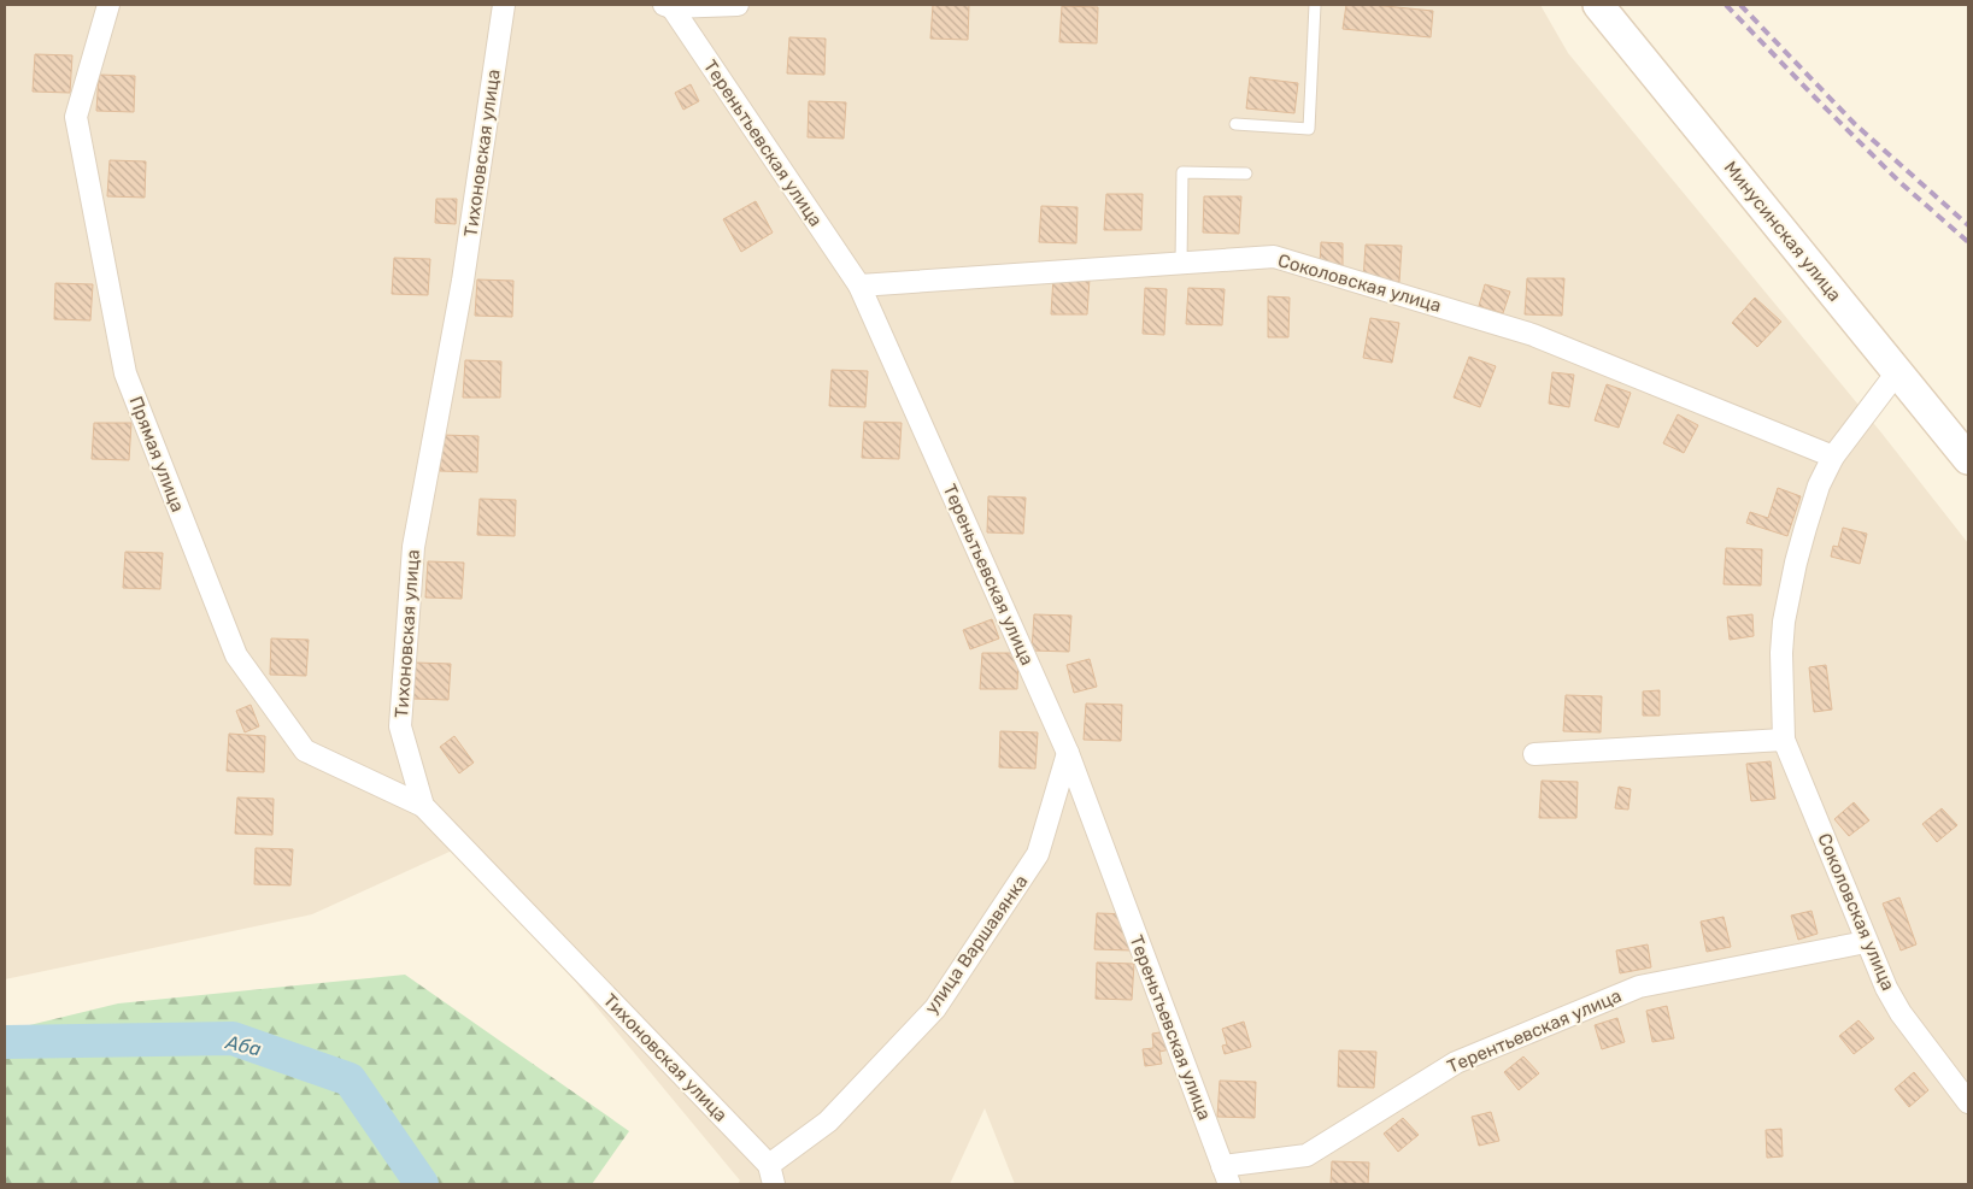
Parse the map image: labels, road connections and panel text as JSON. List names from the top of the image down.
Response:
{
  "streets": {
    "main road": ["Минусинская улица"],
    "street": [
      "Тереньтьевская улица",
      "Тихоновская улица",
      "Соколовская улица",
      "Прямая улица",
      "улица Варшавянка",
      "Терентьевская улица"
    ]
  },
  "crossings": [
    ["Тереньтьевская улица", "Соколовская улица"],
    ["Тереньтьевская улица", "улица Варшавянка"],
    ["Тереньтьевская улица", "Терентьевская улица"],
    ["Тихоновская улица", "Прямая улица"],
    ["Тихоновская улица", "улица Варшавянка"],
    ["Минусинская улица", "Соколовская улица"],
    ["Соколовская улица", "Терентьевская улица"]
  ],
  "water": ["Аба"]
}
